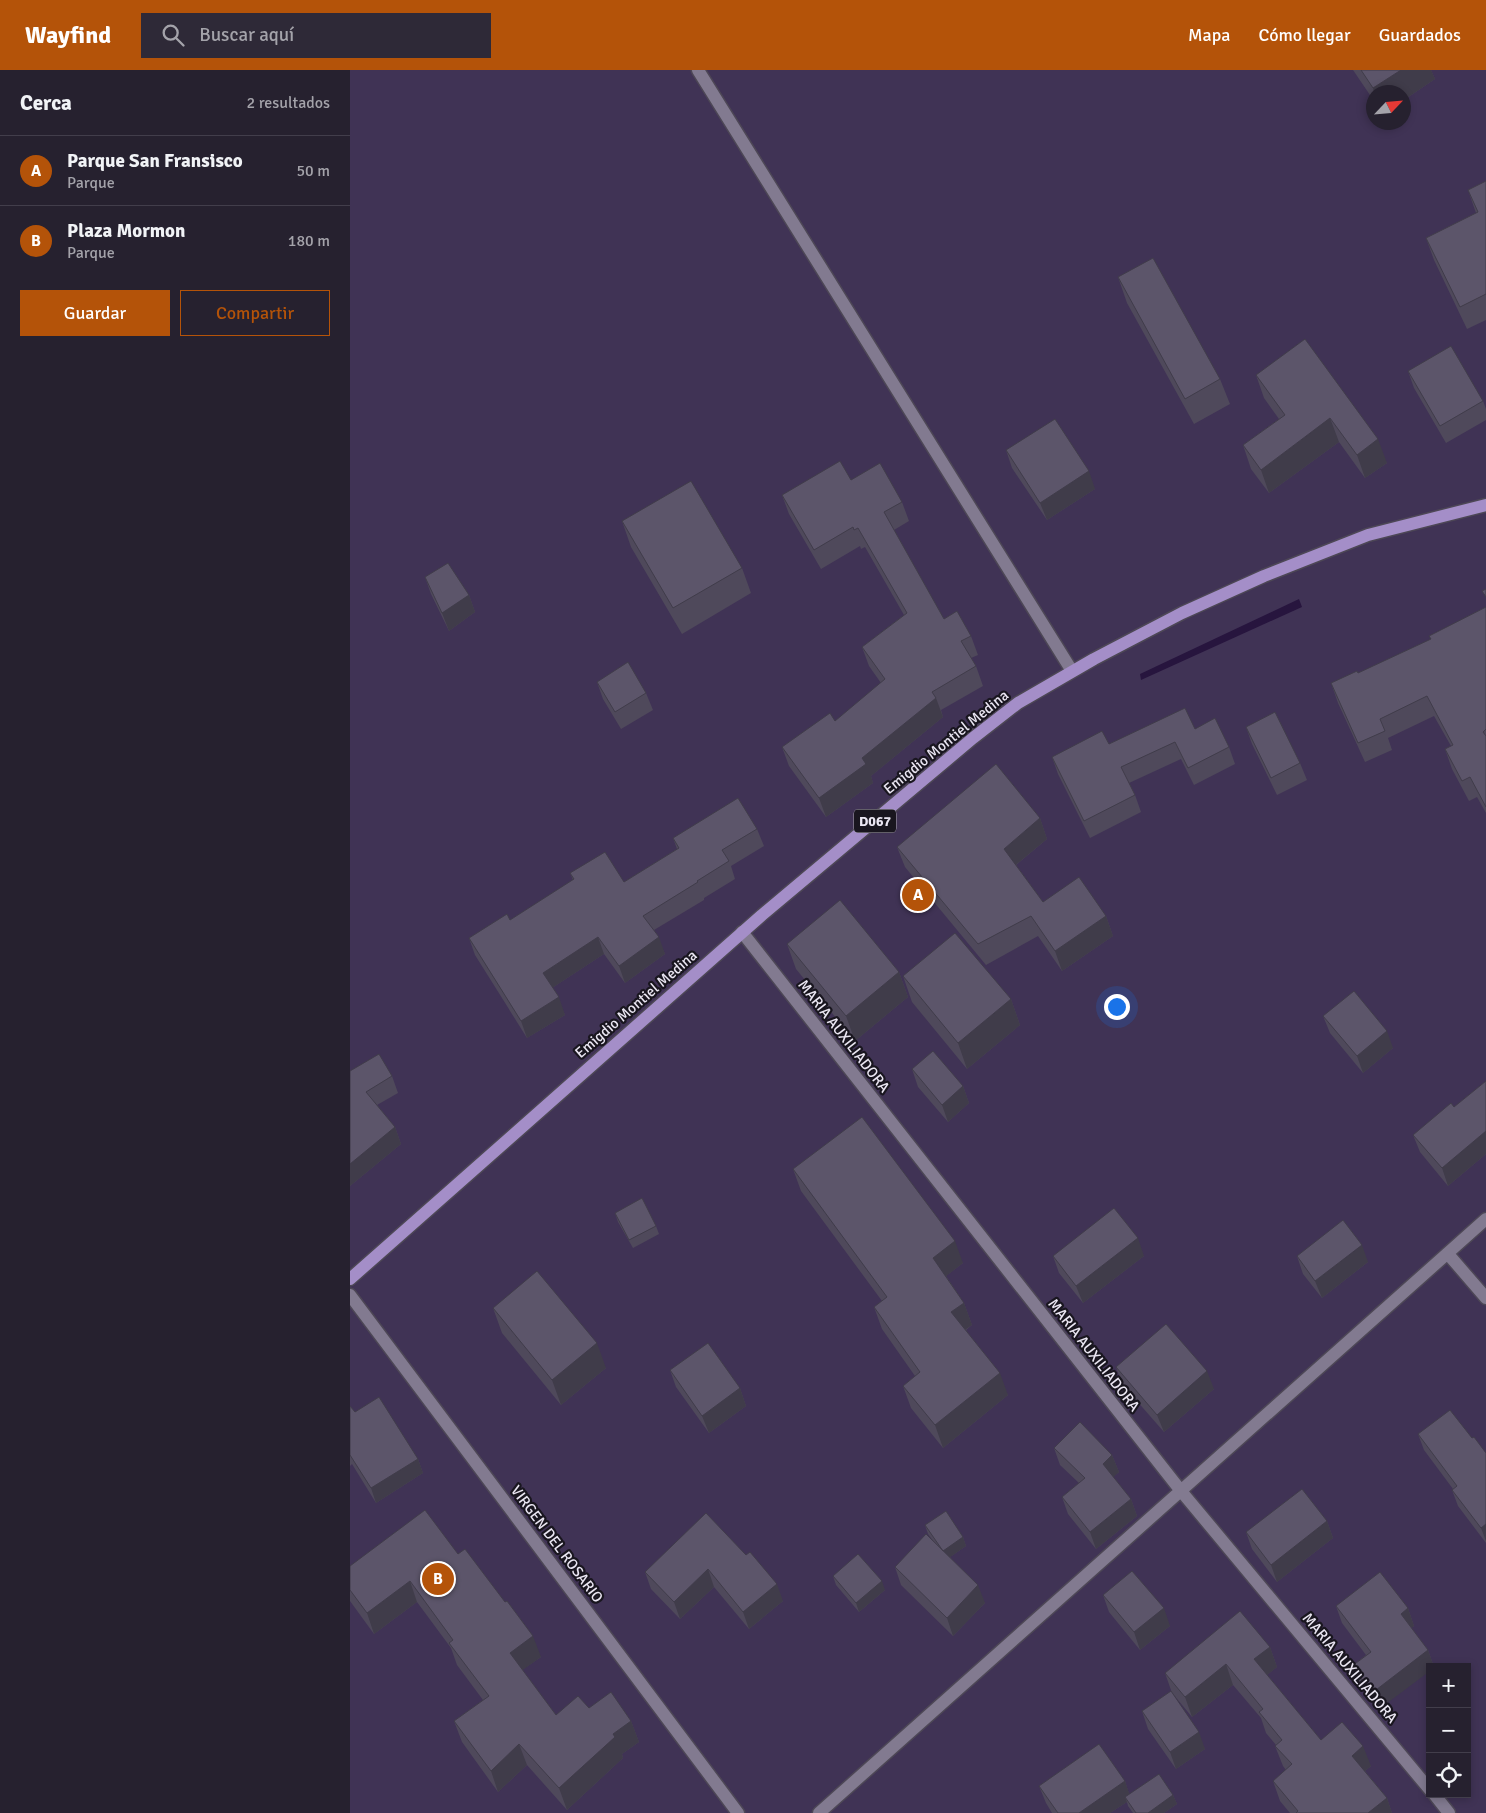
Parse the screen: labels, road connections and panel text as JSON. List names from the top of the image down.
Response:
{
  "streets": {
    "main road": ["Emigdio Montiel Medina", "D067"],
    "street": ["MARIA AUXILIADORA", "VIRGEN DEL ROSARIO"]
  },
  "crossings": [
    ["Emigdio Montiel Medina", "MARIA AUXILIADORA"]
  ],
  "north": "top right",
  "page": {
    "header": "Wayfind",
    "search": "Buscar aquí",
    "nav": ["Mapa", "Cómo llegar", "Guardados"],
    "heading": ["Cerca", "2 resultados"],
    "list": [
      {
        "mark": "A",
        "name": "Parque San Fransisco",
        "note": "Parque",
        "value": "50 m"
      },
      {
        "mark": "B",
        "name": "Plaza Mormon",
        "note": "Parque",
        "value": "180 m"
      }
    ],
    "buttons": ["Guardar", "Compartir"],
    "pins": ["A", "B"],
    "map_buttons": ["+", "−"]
  }
}
